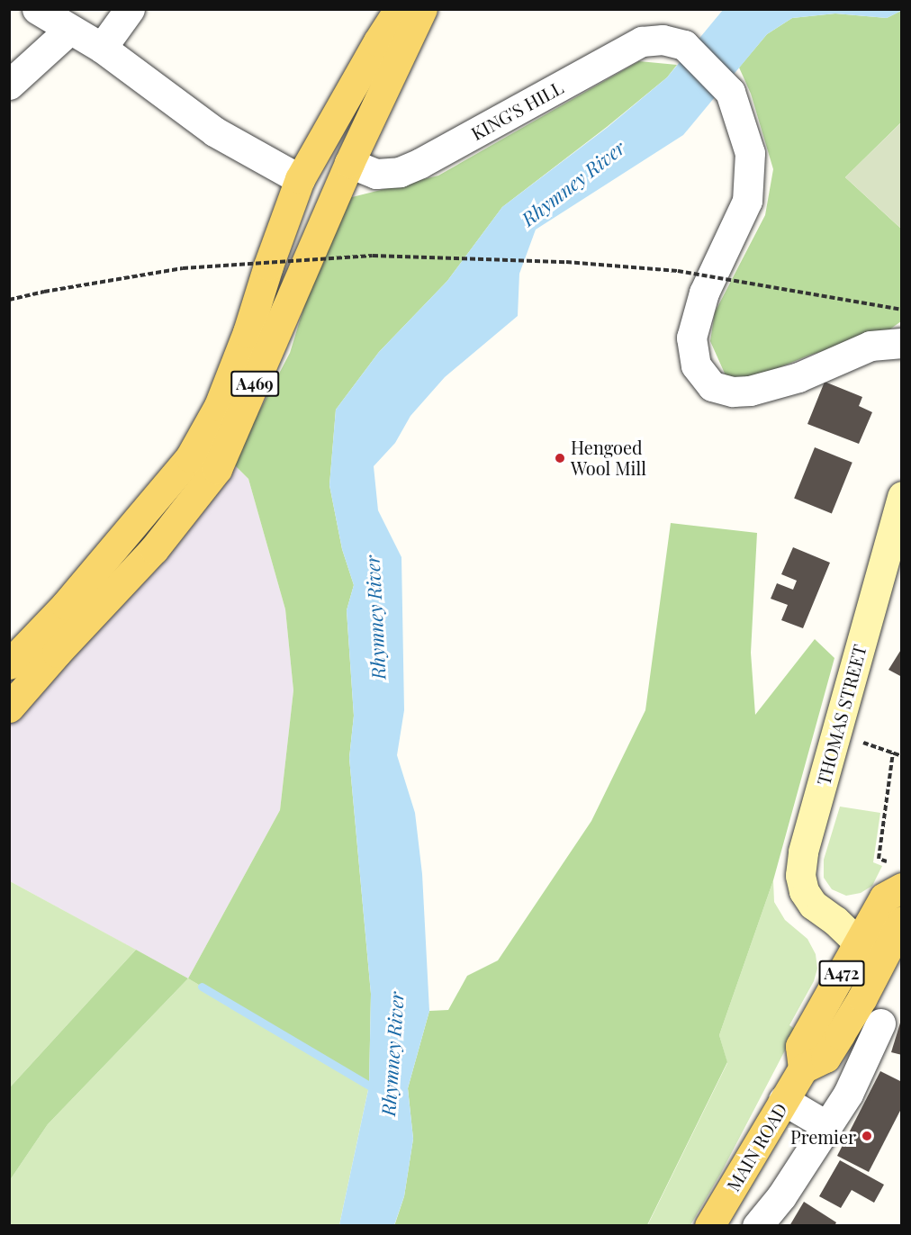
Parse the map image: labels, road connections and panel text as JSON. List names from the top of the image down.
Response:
{
  "streets": {
    "main road": [
      "A469",
      "THOMAS STREET",
      "A472",
      "MAIN ROAD"
    ],
    "street": ["KING'S HILL"]
  },
  "crossings": [
    ["KING'S HILL", "A469"],
    ["THOMAS STREET", "A472"],
    ["A472", "MAIN ROAD"]
  ],
  "water": ["Rhymney River"],
  "places": ["Hengoed Wool Mill", "Premier"]
}
